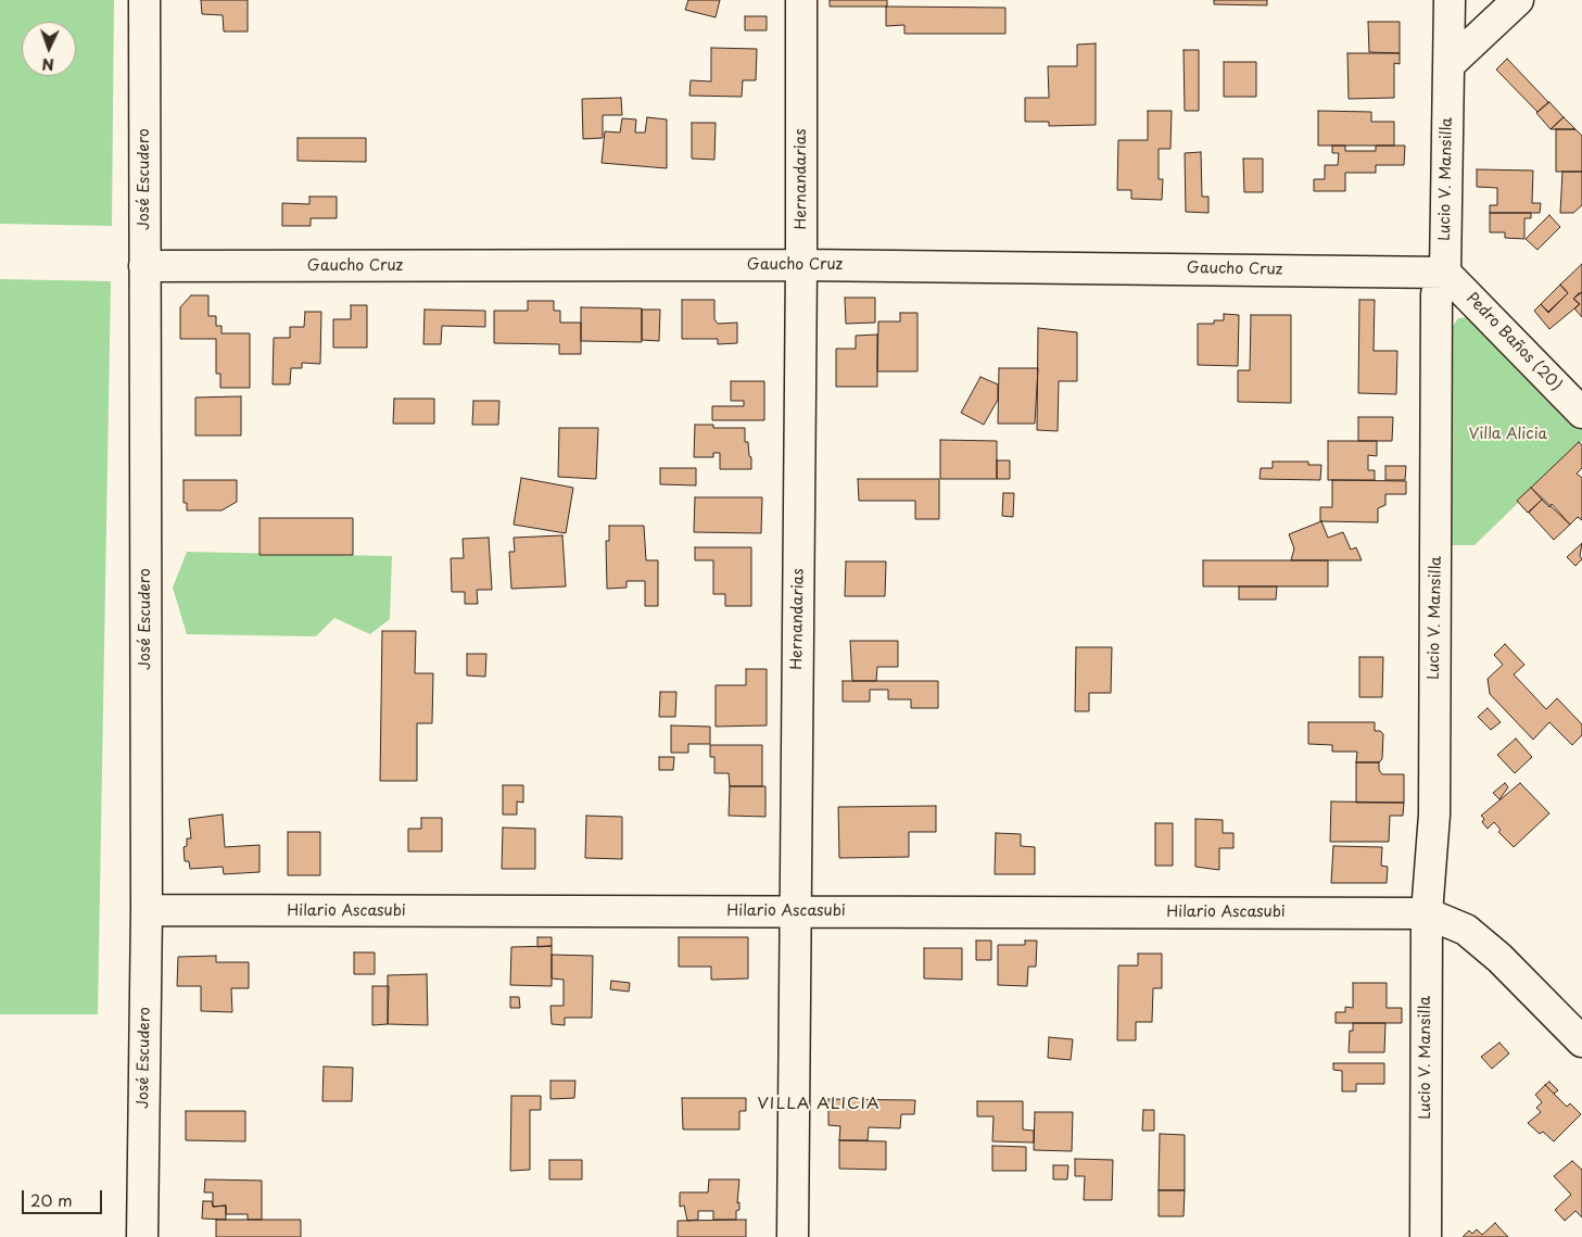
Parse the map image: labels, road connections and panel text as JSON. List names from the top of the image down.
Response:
{
  "streets": {
    "street": [
      "José Escudero",
      "Hernandarias",
      "Lucio V. Mansilla",
      "Gaucho Cruz",
      "Pedro Baños (20)",
      "Hilario Ascasubi"
    ]
  },
  "crossings": [
    ["José Escudero", "Gaucho Cruz"],
    ["José Escudero", "Hilario Ascasubi"],
    ["Hernandarias", "Gaucho Cruz"],
    ["Hernandarias", "Hilario Ascasubi"],
    ["Lucio V. Mansilla", "Gaucho Cruz"],
    ["Lucio V. Mansilla", "Pedro Baños (20)"],
    ["Lucio V. Mansilla", "Hilario Ascasubi"],
    ["Gaucho Cruz", "Pedro Baños (20)"]
  ],
  "districts": ["VILLA ALICIA"],
  "parks": ["Villa Alicia"],
  "scale_bar": "20 m",
  "north": "bottom"
}
